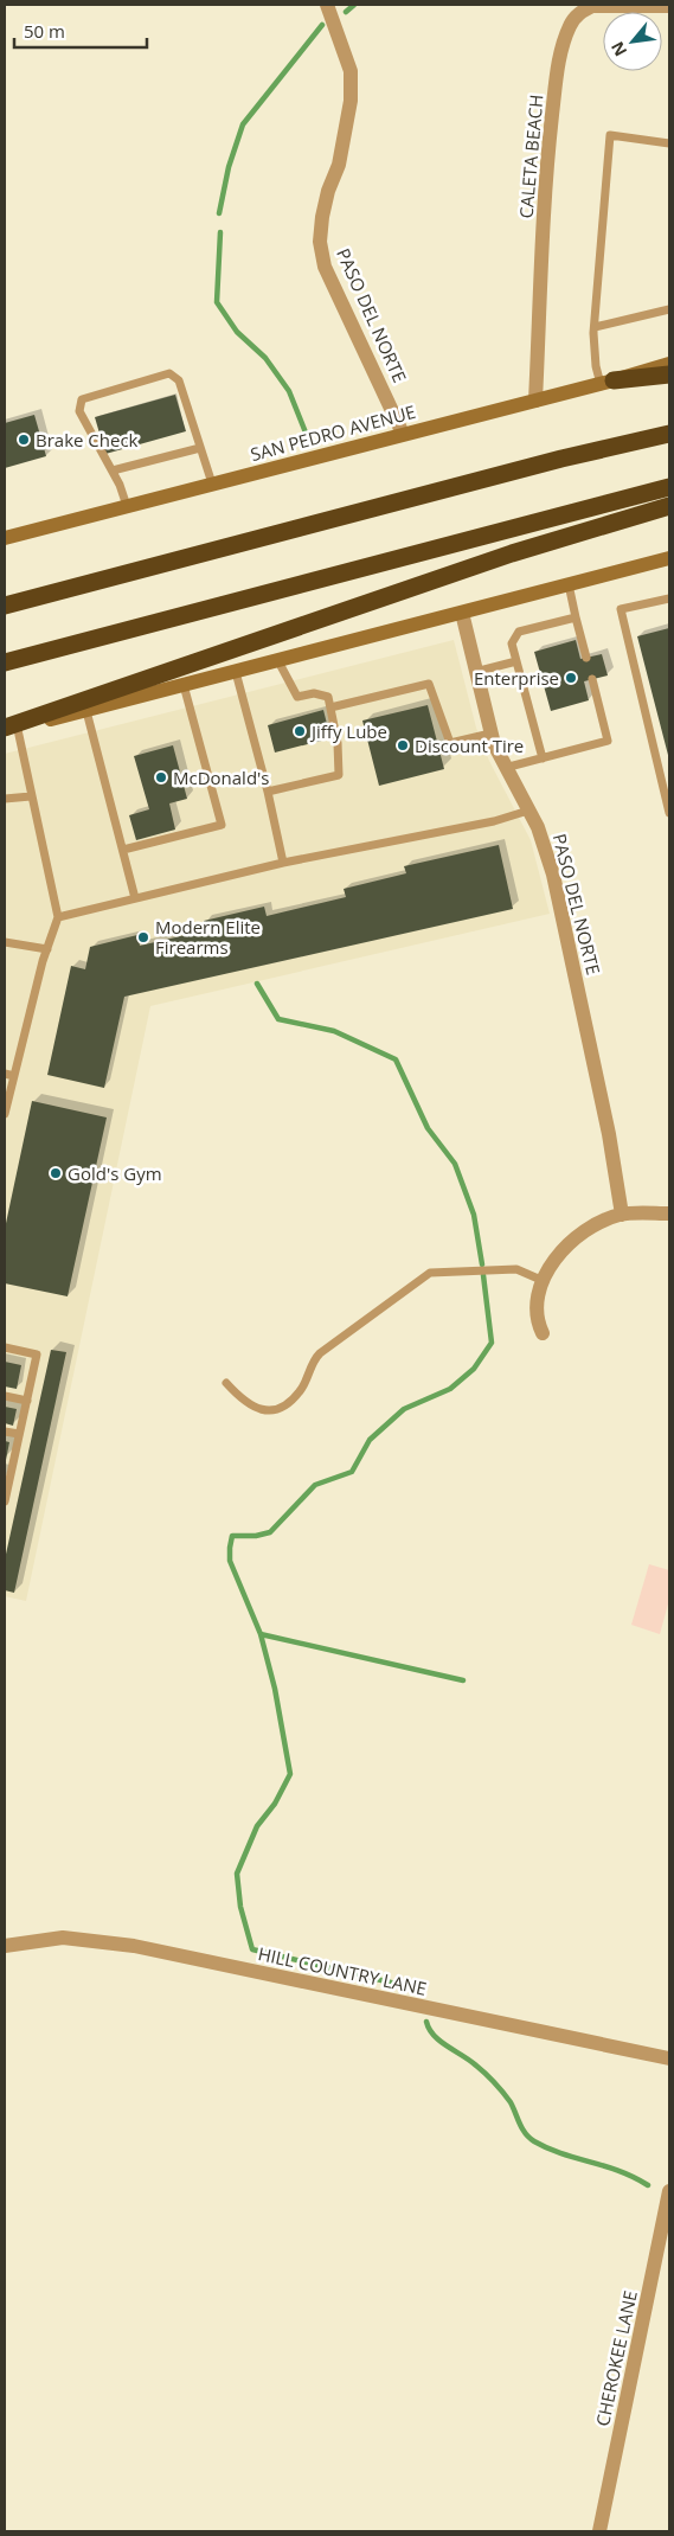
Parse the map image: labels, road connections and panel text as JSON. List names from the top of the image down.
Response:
{
  "streets": {
    "main road": ["SAN PEDRO AVENUE"],
    "street": [
      "CALETA BEACH",
      "PASO DEL NORTE",
      "HILL COUNTRY LANE",
      "CHEROKEE LANE"
    ]
  },
  "crossings": [
    ["CALETA BEACH", "SAN PEDRO AVENUE"],
    ["PASO DEL NORTE", "SAN PEDRO AVENUE"]
  ],
  "places": [
    "Brake Check",
    "Enterprise",
    "Jiffy Lube",
    "Discount Tire",
    "McDonald's",
    "Modern Elite Firearms",
    "Gold's Gym"
  ],
  "scale_bar": "50 m",
  "north": "bottom left"
}
